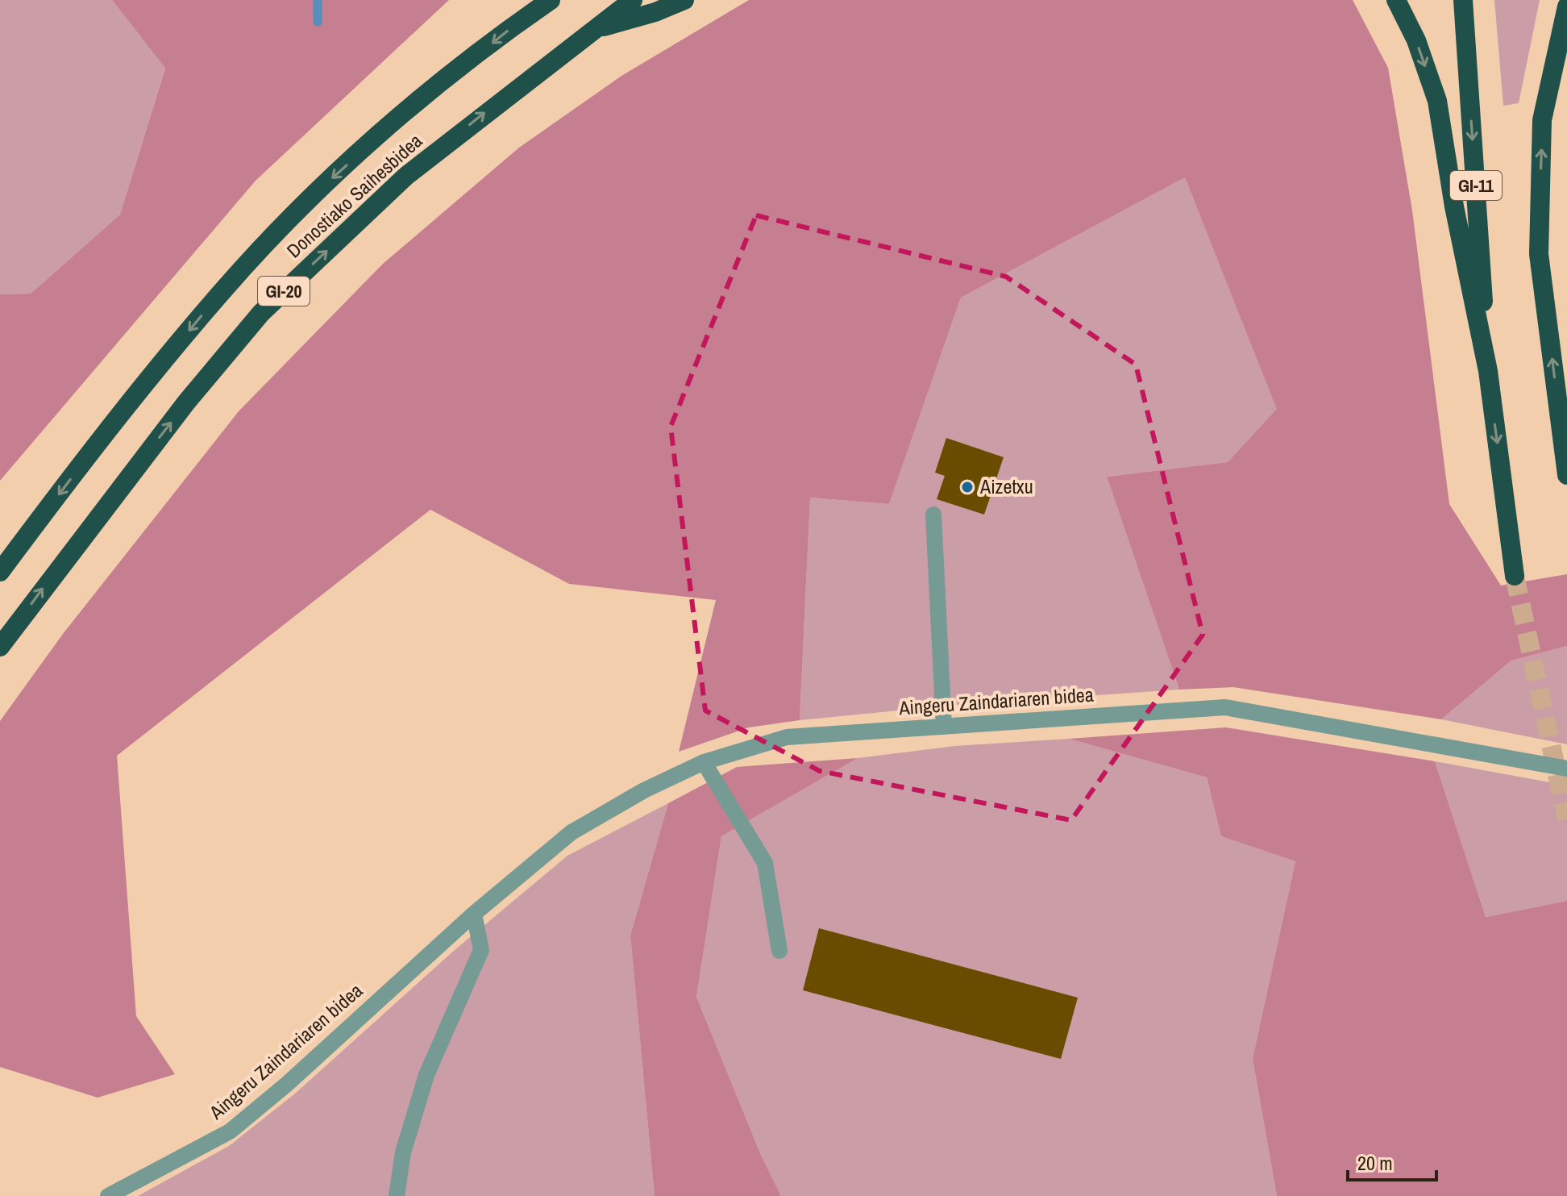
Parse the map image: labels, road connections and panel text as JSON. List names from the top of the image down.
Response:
{
  "streets": {
    "highway": ["GI-11", "Donostiako Saihesbidea", "GI-20"],
    "street": ["Aingeru Zaindariaren bidea"]
  },
  "places": ["Aizetxu"],
  "scale_bar": "20 m"
}
